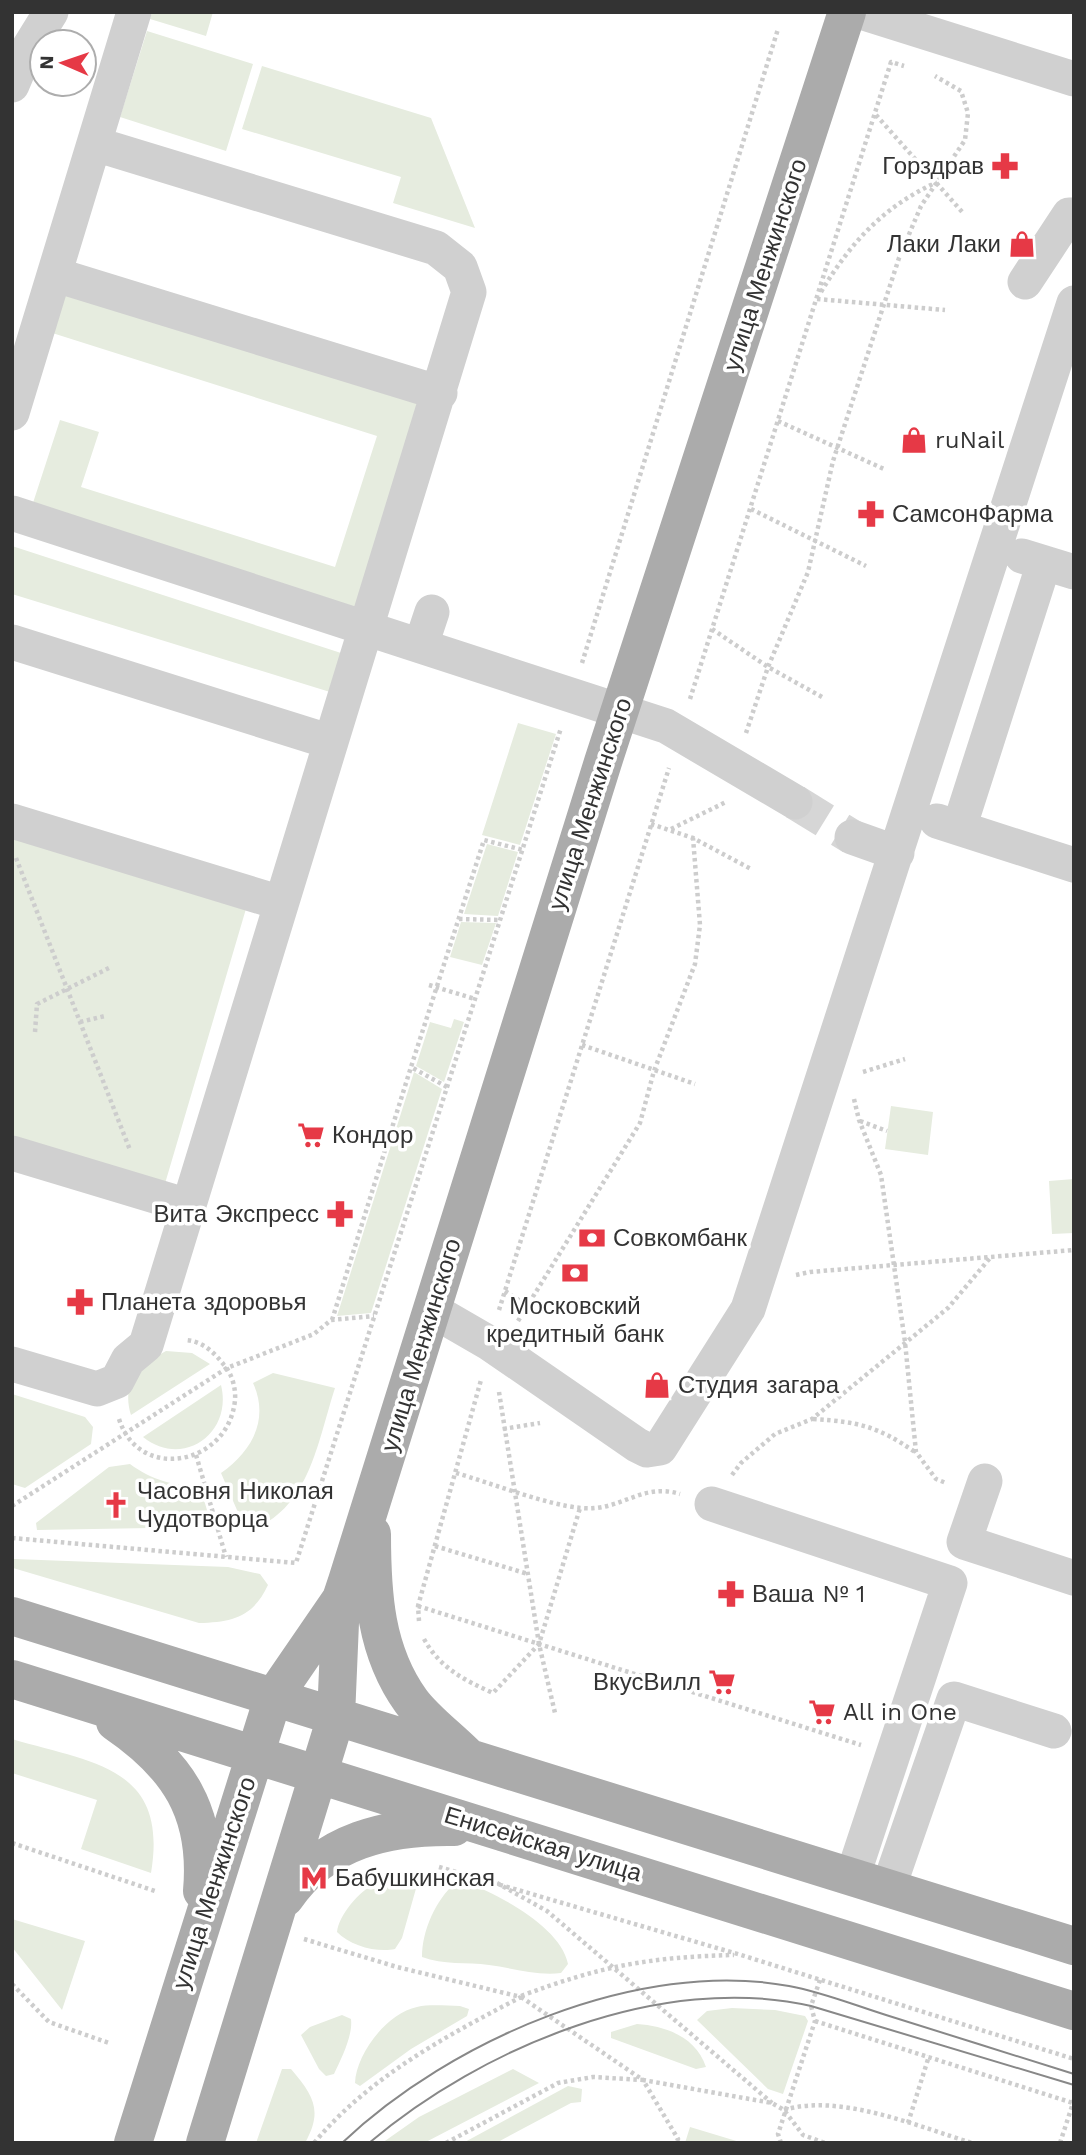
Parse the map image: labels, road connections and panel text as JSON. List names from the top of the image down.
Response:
{
  "streets": {
    "main road": ["улица Менжинского", "Енисейская улица"]
  },
  "crossings": [
    ["улица Менжинского", "Енисейская улица"]
  ],
  "places": {
    "pharmacy": [
      "Горздрав",
      "СамсонФарма",
      "Вита Экспресс",
      "Планета здоровья",
      "Ваша № 1"
    ],
    "shop": ["Лаки Лаки", "ruNail", "Студия загара"],
    "supermarket": ["Кондор", "ВкусВилл", "All in One"],
    "bank": ["Совкомбанк", "Московский кредитный банк"],
    "church": ["Часовня Николая Чудотворца"],
    "metro station": ["Бабушкинская"]
  },
  "north": "left"
}
